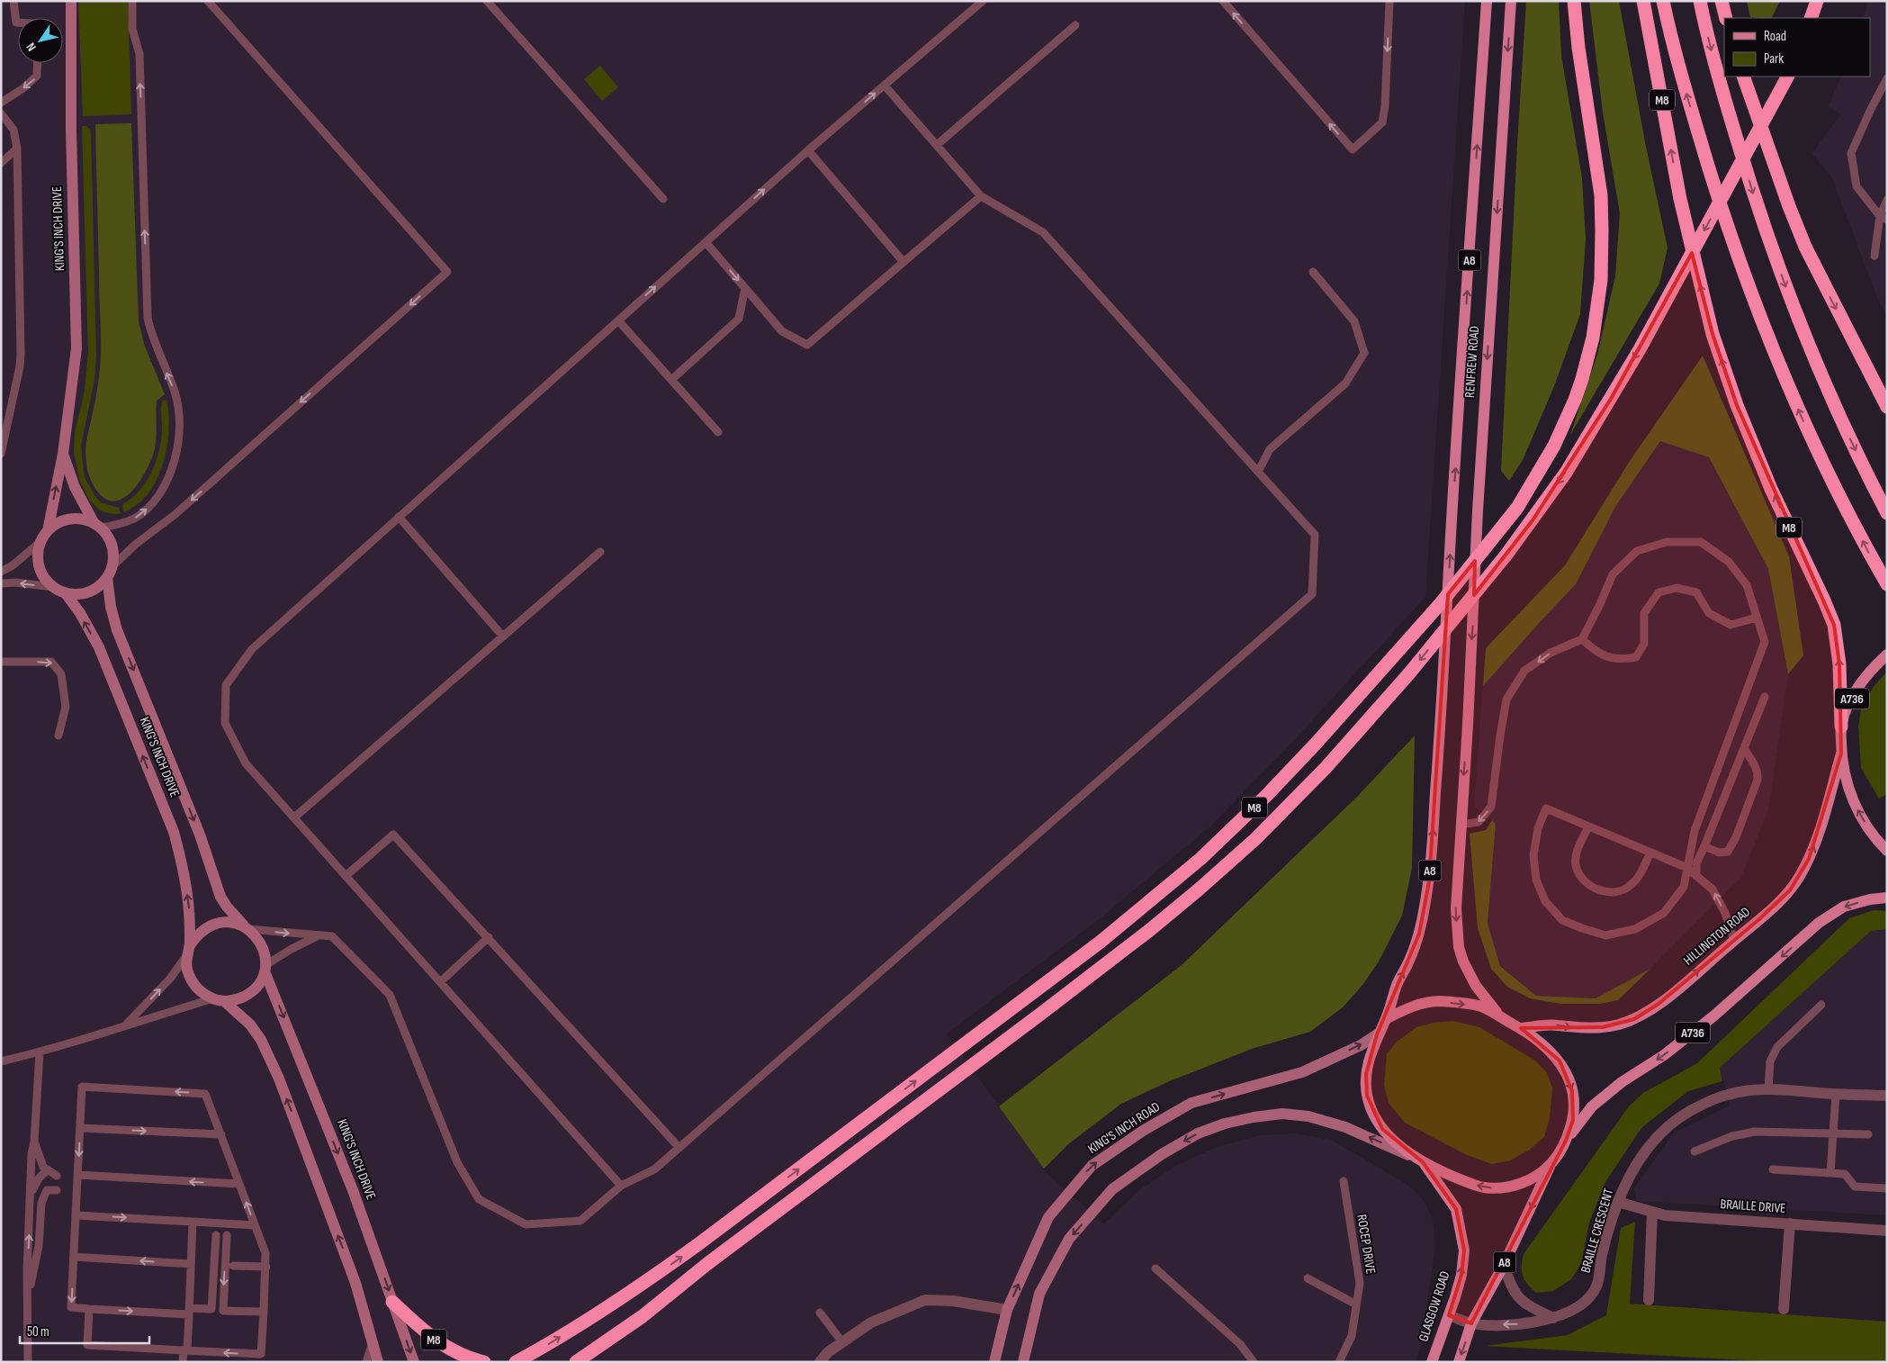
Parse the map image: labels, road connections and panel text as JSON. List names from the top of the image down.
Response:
{
  "streets": {
    "highway": ["M8"],
    "main road": [
      "A8",
      "RENFREW ROAD",
      "A736",
      "HILLINGTON ROAD",
      "GLASGOW ROAD"
    ],
    "street": [
      "KING'S INCH DRIVE",
      "KING'S INCH ROAD",
      "BRAILLE DRIVE",
      "BRAILLE CRESCENT"
    ],
    "lane": ["ROCEP DRIVE"]
  },
  "crossings": [
    ["M8", "KING'S INCH DRIVE"],
    ["M8", "A736"],
    ["A8", "RENFREW ROAD"],
    ["A8", "BRAILLE CRESCENT"],
    ["A736", "HILLINGTON ROAD"],
    ["BRAILLE DRIVE", "BRAILLE CRESCENT"],
    ["BRAILLE CRESCENT", "GLASGOW ROAD"]
  ],
  "one_way": ["KING'S INCH ROAD", "GLASGOW ROAD"],
  "legend": ["Road", "Park"],
  "scale_bar": "50 m",
  "north": "bottom left"
}
